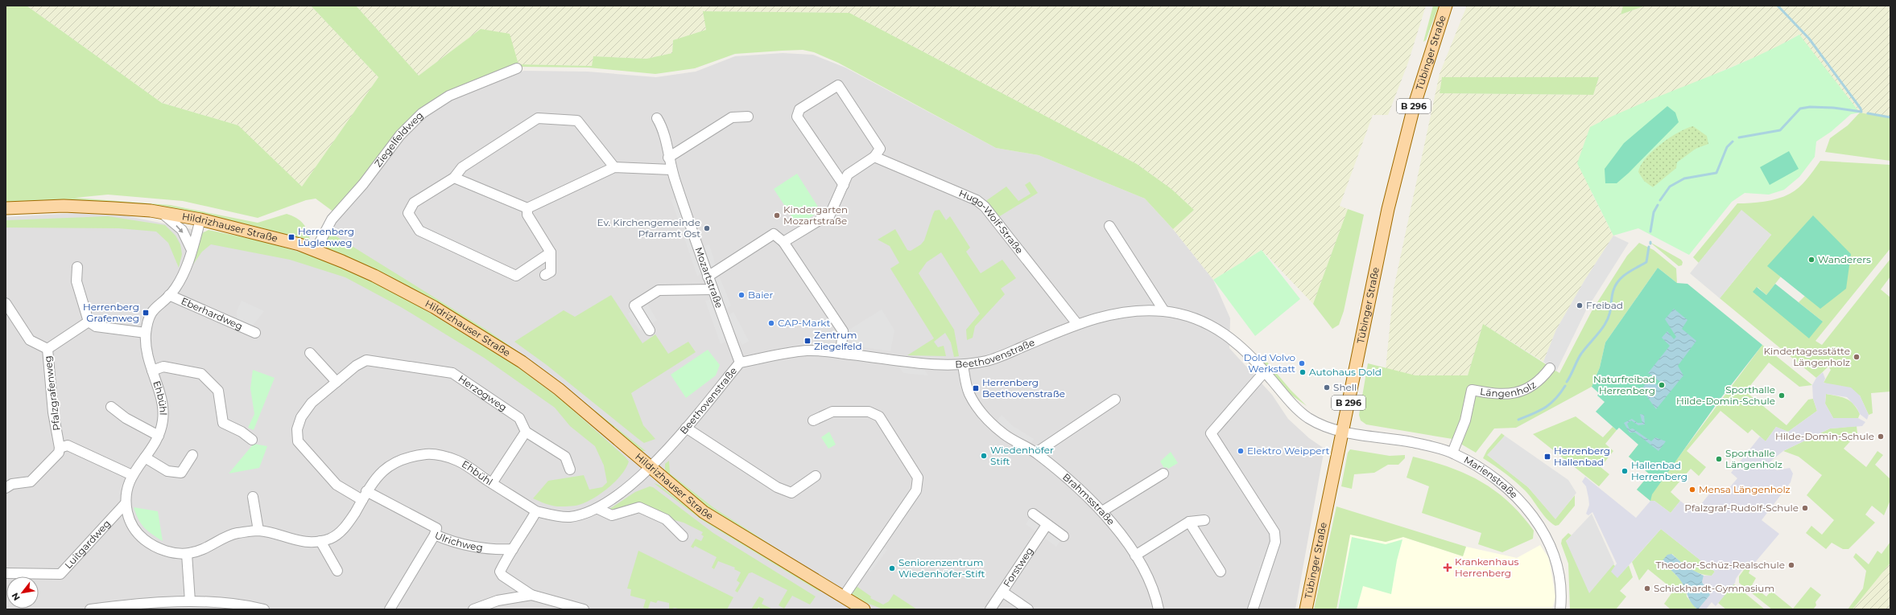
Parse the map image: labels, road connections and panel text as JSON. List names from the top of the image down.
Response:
{
  "streets": {
    "main road": ["Tübinger Straße", "B 296", "Hildrizhauser Straße"],
    "street": [
      "Ziegelfeldweg",
      "Hugo-Wolf-Straße",
      "Mozartstraße",
      "Eberhardweg",
      "Beethovenstraße",
      "Längenholz",
      "Pfalzgrafenweg",
      "Herzogweg",
      "Ehbühl",
      "Marienstraße",
      "Brahmsstraße",
      "Ulrichweg",
      "Luitgardweg",
      "Forstweg"
    ]
  },
  "crossings": [
    ["Tübinger Straße", "Beethovenstraße"],
    ["Tübinger Straße", "Marienstraße"],
    ["Ziegelfeldweg", "Hildrizhauser Straße"],
    ["Hugo-Wolf-Straße", "Beethovenstraße"],
    ["Hildrizhauser Straße", "Beethovenstraße"],
    ["Hildrizhauser Straße", "Ehbühl"],
    ["Mozartstraße", "Beethovenstraße"],
    ["Eberhardweg", "Ehbühl"],
    ["Beethovenstraße", "Ehbühl"],
    ["Beethovenstraße", "Marienstraße"],
    ["Beethovenstraße", "Brahmsstraße"],
    ["Längenholz", "Marienstraße"],
    ["Herzogweg", "Ehbühl"],
    ["Ehbühl", "Luitgardweg"]
  ],
  "places": {
    "other": [
      "Kindergarten Mozartstraße",
      "Ev. Kirchengemeinde Pfarramt Ost",
      "Wanderers",
      "Baier",
      "Freibad",
      "CAP-Markt",
      "Kindertagesstätte Längenholz",
      "Dold Volvo Werkstatt",
      "Autohaus Dold",
      "Naturfreibad Herrenberg",
      "Shell",
      "Sporthalle Hilde-Domin-Schule",
      "Hilde-Domin-Schule",
      "Elektro Weippert",
      "Wiedenhöfer Stift",
      "Sporthalle Längenholz",
      "Hallenbad Herrenberg",
      "Mensa Längenholz",
      "Pfalzgraf-Rudolf-Schule",
      "Theodor-Schüz-Realschule",
      "Seniorenzentrum Wiedenhöfer-Stift",
      "Schickhardt-Gymnasium"
    ],
    "transit": [
      "Herrenberg Lüglenweg",
      "Herrenberg Grafenweg",
      "Zentrum Ziegelfeld",
      "Herrenberg Beethovenstraße",
      "Herrenberg Hallenbad"
    ],
    "health": ["Krankenhaus Herrenberg"]
  },
  "north": "bottom left"
}
